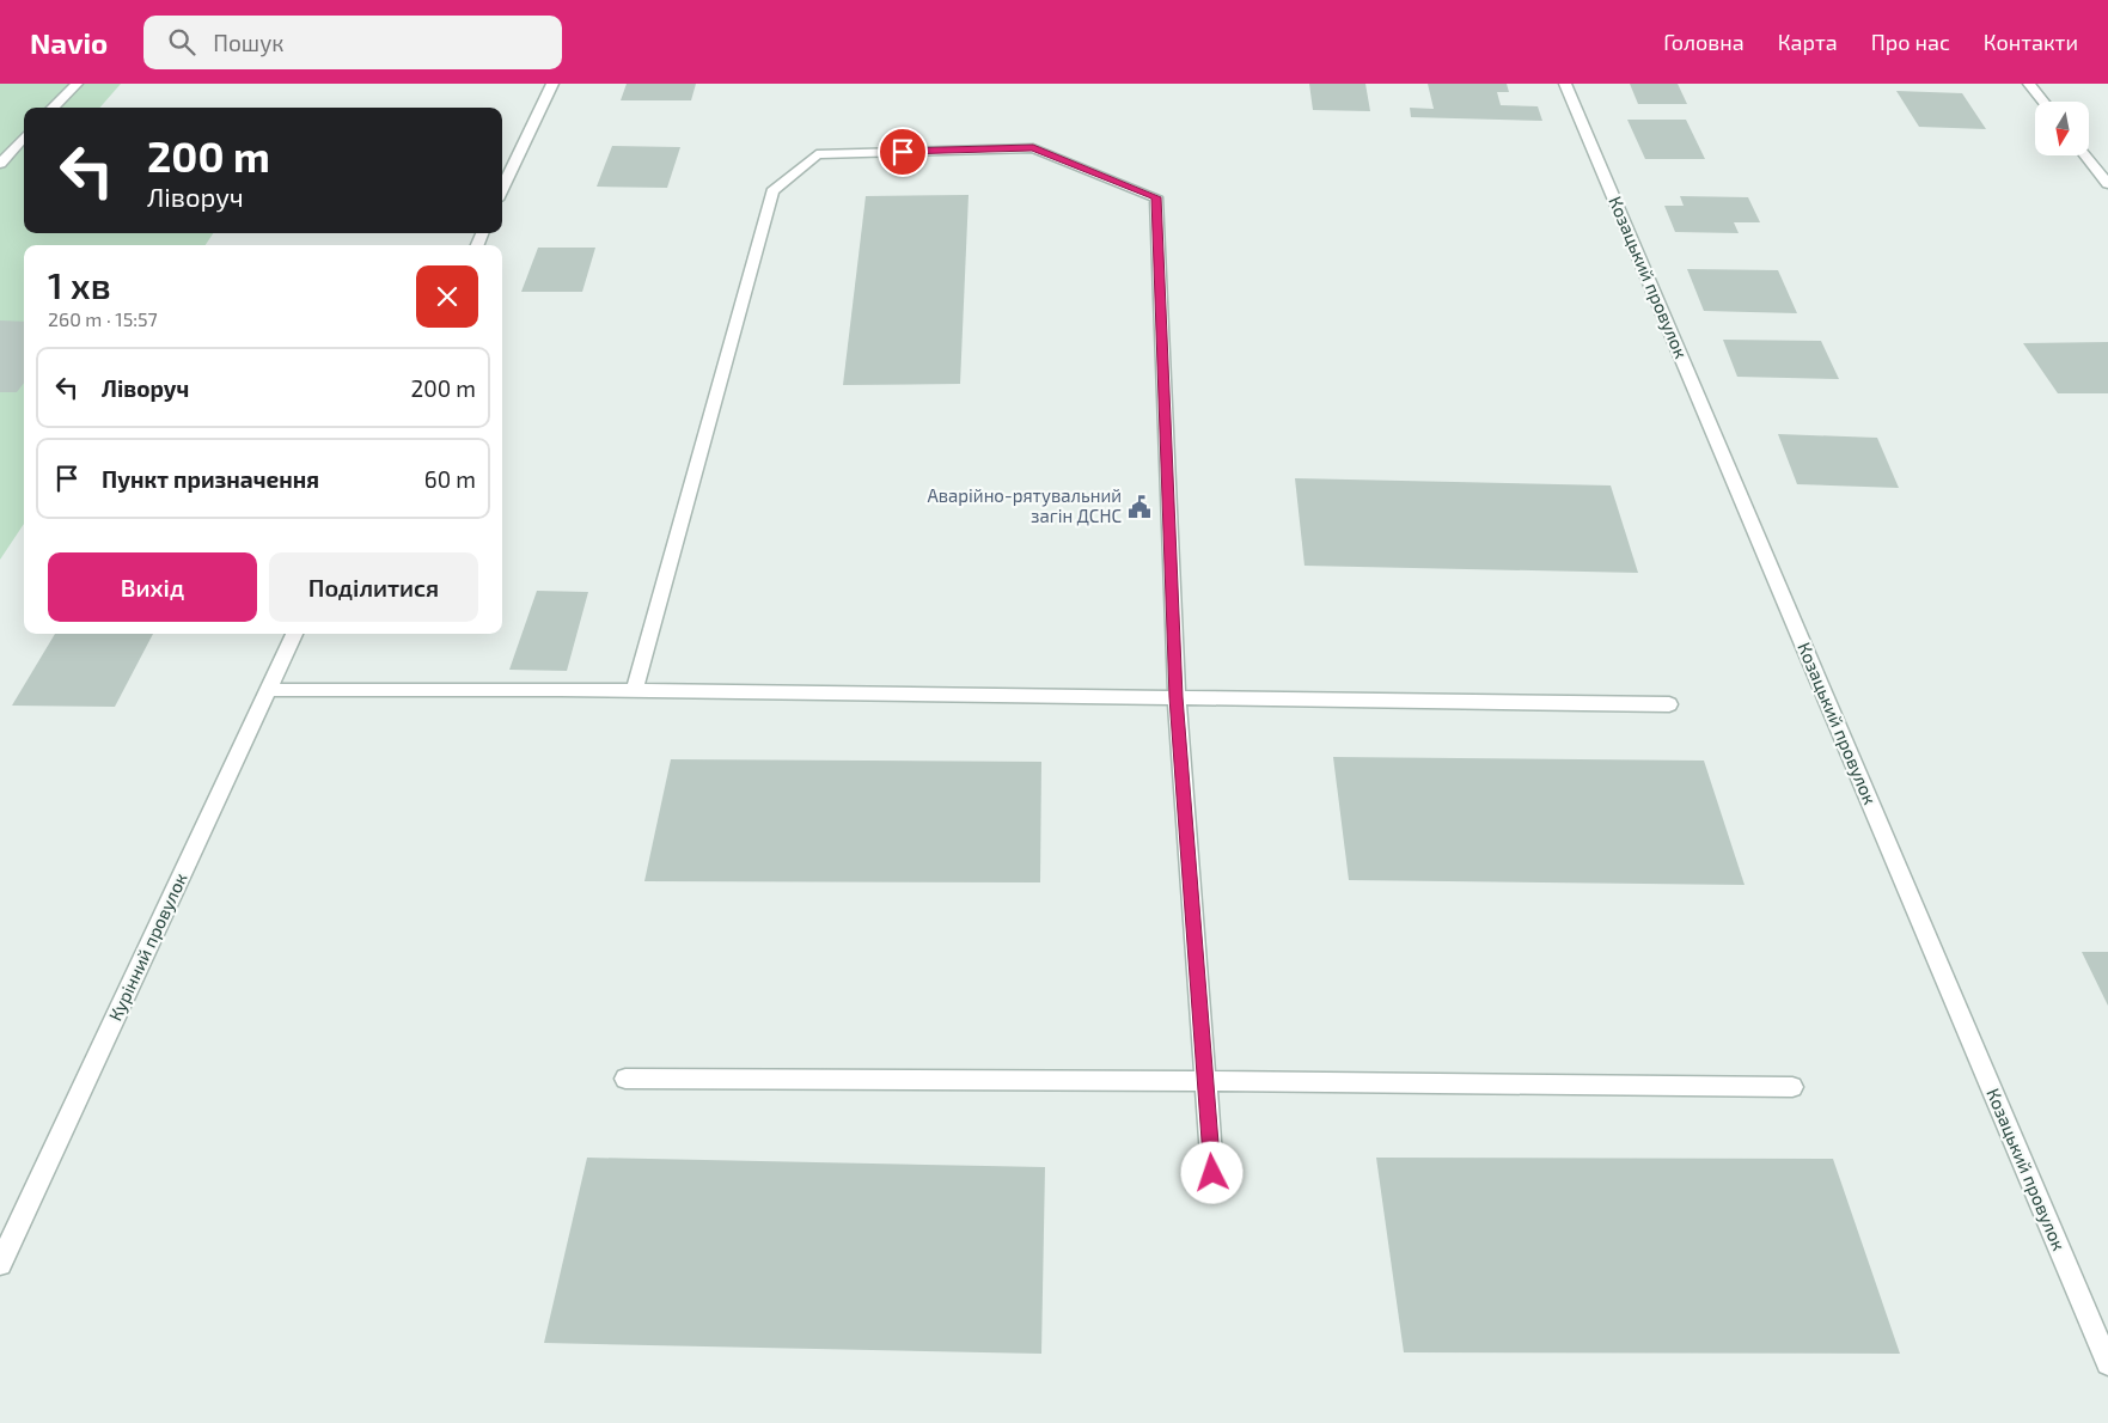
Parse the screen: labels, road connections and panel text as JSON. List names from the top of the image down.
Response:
{
  "streets": {
    "street": ["Козацький провулок", "Курінний провулок"]
  },
  "places": {
    "public building": ["Аварійно-рятувальний загін ДСНС"]
  },
  "north": "bottom",
  "page": {
    "header": "Navio",
    "search": "Пошук",
    "nav": [
      "Головна",
      "Карта",
      "Про нас",
      "Контакти"
    ],
    "turn": ["200 m", "Ліворуч"],
    "heading": ["1 хв", "260 m · 15:57"],
    "list": [
      {
        "name": "Ліворуч",
        "value": "200 m"
      },
      {
        "name": "Пункт призначення",
        "value": "60 m"
      }
    ],
    "buttons": ["Вихід", "Поділитися"]
  }
}
